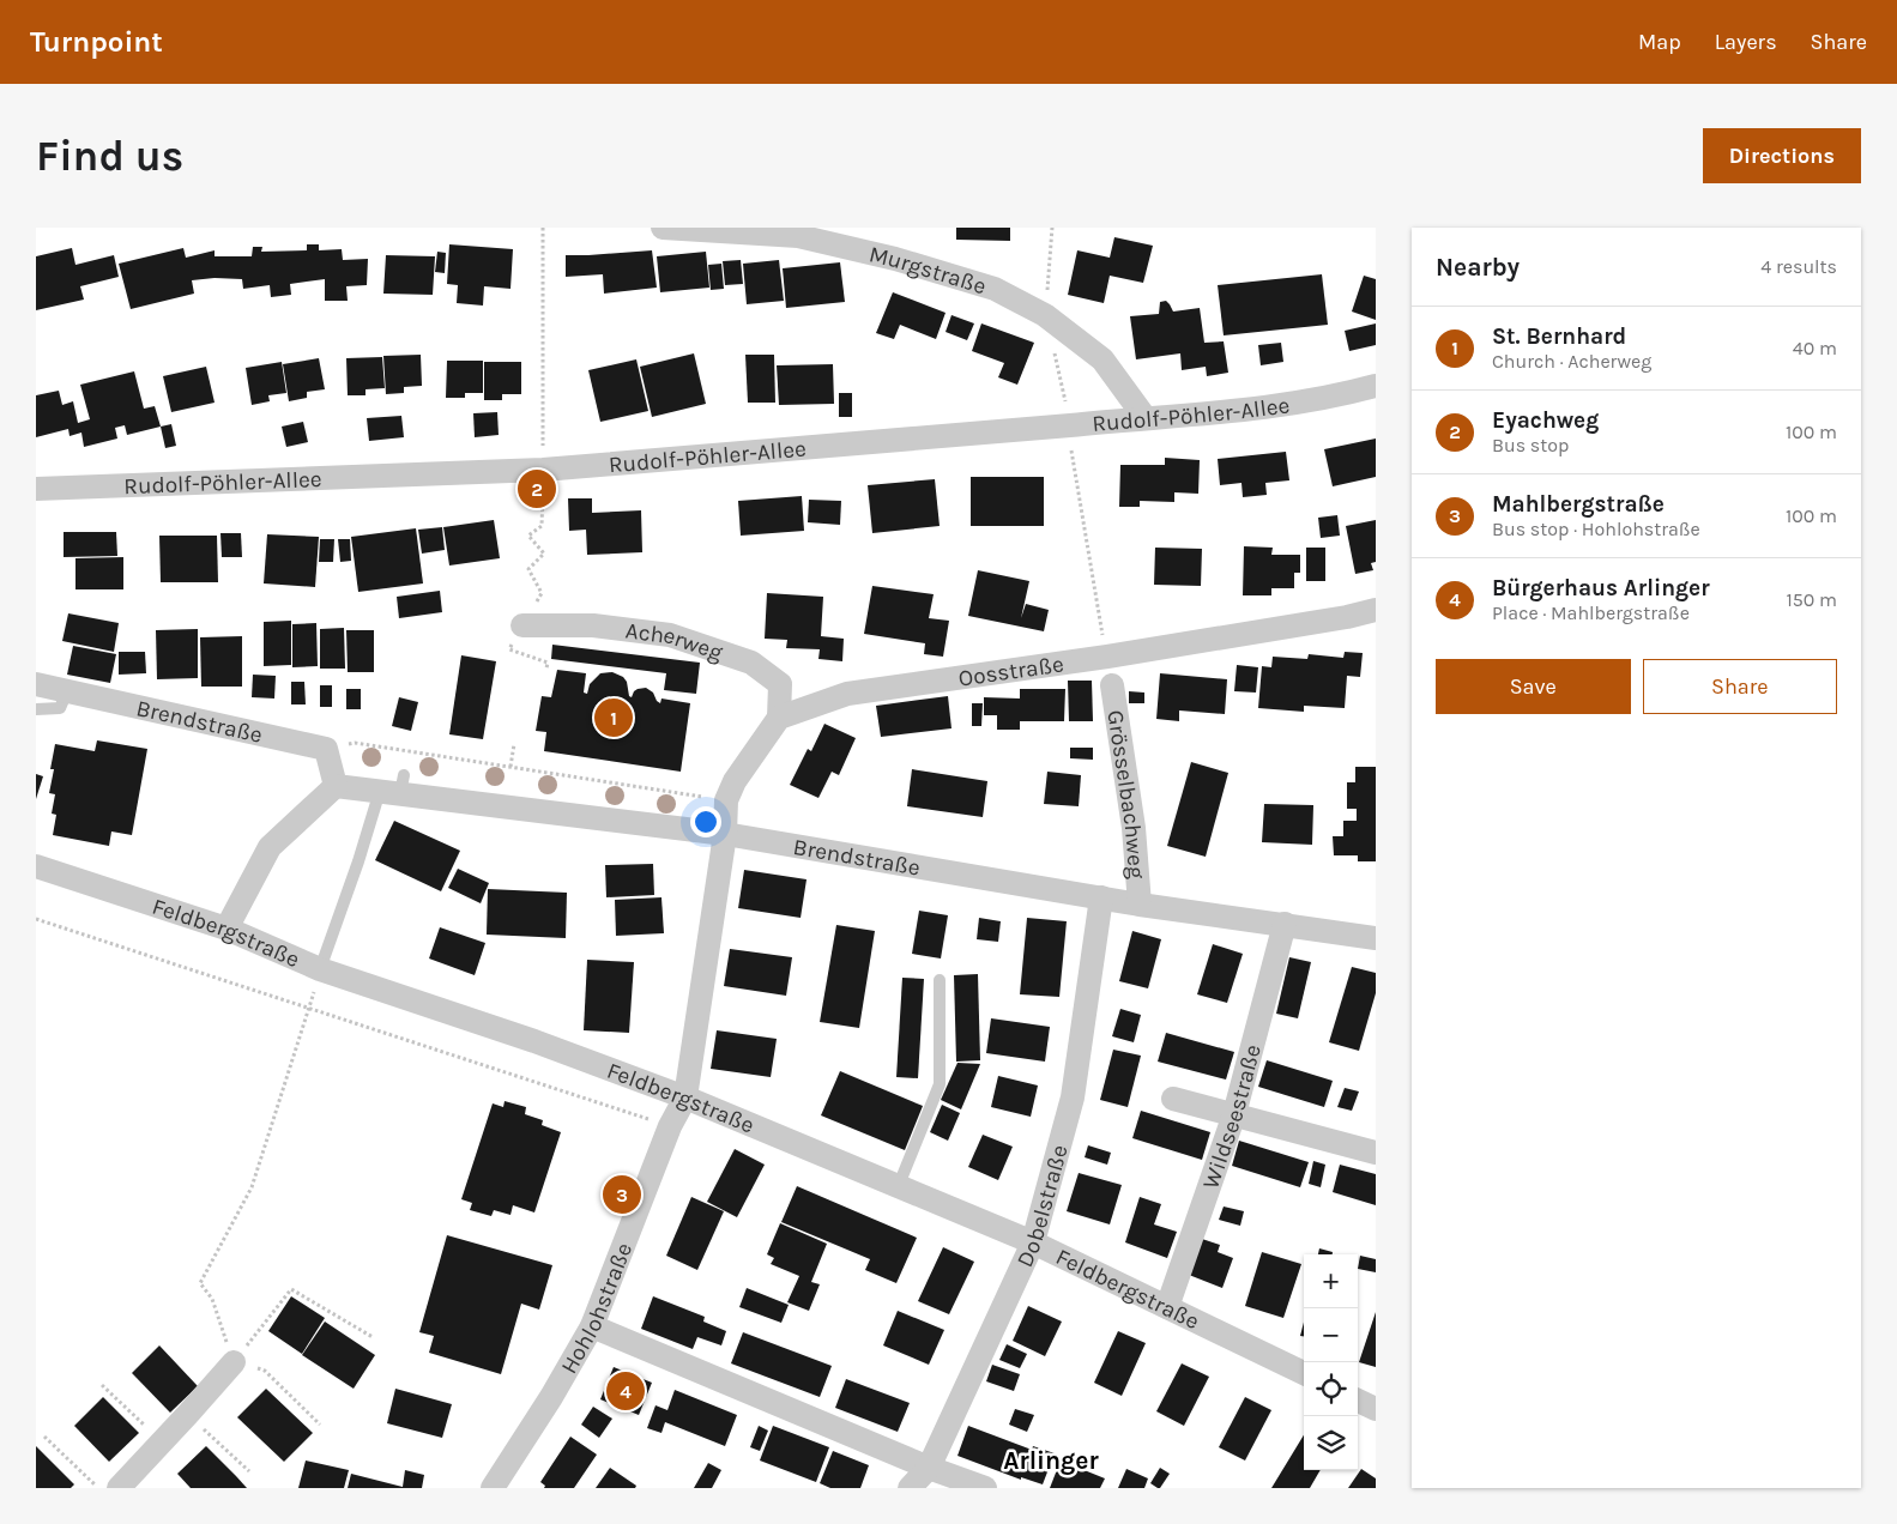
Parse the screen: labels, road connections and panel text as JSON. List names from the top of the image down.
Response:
{
  "streets": {
    "street": [
      "Murgstraße",
      "Rudolf-Pöhler-Allee",
      "Acherweg",
      "Oosstraße",
      "Brendstraße",
      "Grösselbachweg",
      "Feldbergstraße",
      "Wildseestraße",
      "Dobelstraße",
      "Hohlohstraße"
    ]
  },
  "crossings": [
    ["Murgstraße", "Rudolf-Pöhler-Allee"],
    ["Acherweg", "Oosstraße"],
    ["Brendstraße", "Grösselbachweg"],
    ["Brendstraße", "Wildseestraße"],
    ["Brendstraße", "Dobelstraße"],
    ["Brendstraße", "Hohlohstraße"],
    ["Feldbergstraße", "Wildseestraße"],
    ["Feldbergstraße", "Dobelstraße"],
    ["Feldbergstraße", "Hohlohstraße"]
  ],
  "districts": ["Arlinger"],
  "page": {
    "header": "Turnpoint",
    "nav": ["Map", "Layers", "Share"],
    "buttons": [
      "Directions",
      ["Save", "Share"]
    ],
    "title": "Find us",
    "heading": ["Nearby", "4 results"],
    "list": [
      {
        "mark": "1",
        "name": "St. Bernhard",
        "note": "Church · Acherweg",
        "value": "40 m"
      },
      {
        "mark": "2",
        "name": "Eyachweg",
        "note": "Bus stop",
        "value": "100 m"
      },
      {
        "mark": "3",
        "name": "Mahlbergstraße",
        "note": "Bus stop · Hohlohstraße",
        "value": "100 m"
      },
      {
        "mark": "4",
        "name": "Bürgerhaus Arlinger",
        "note": "Place · Mahlbergstraße",
        "value": "150 m"
      }
    ],
    "pins": [
      "2",
      "1",
      "3",
      "4"
    ],
    "map_buttons": ["+", "−"]
  }
}
